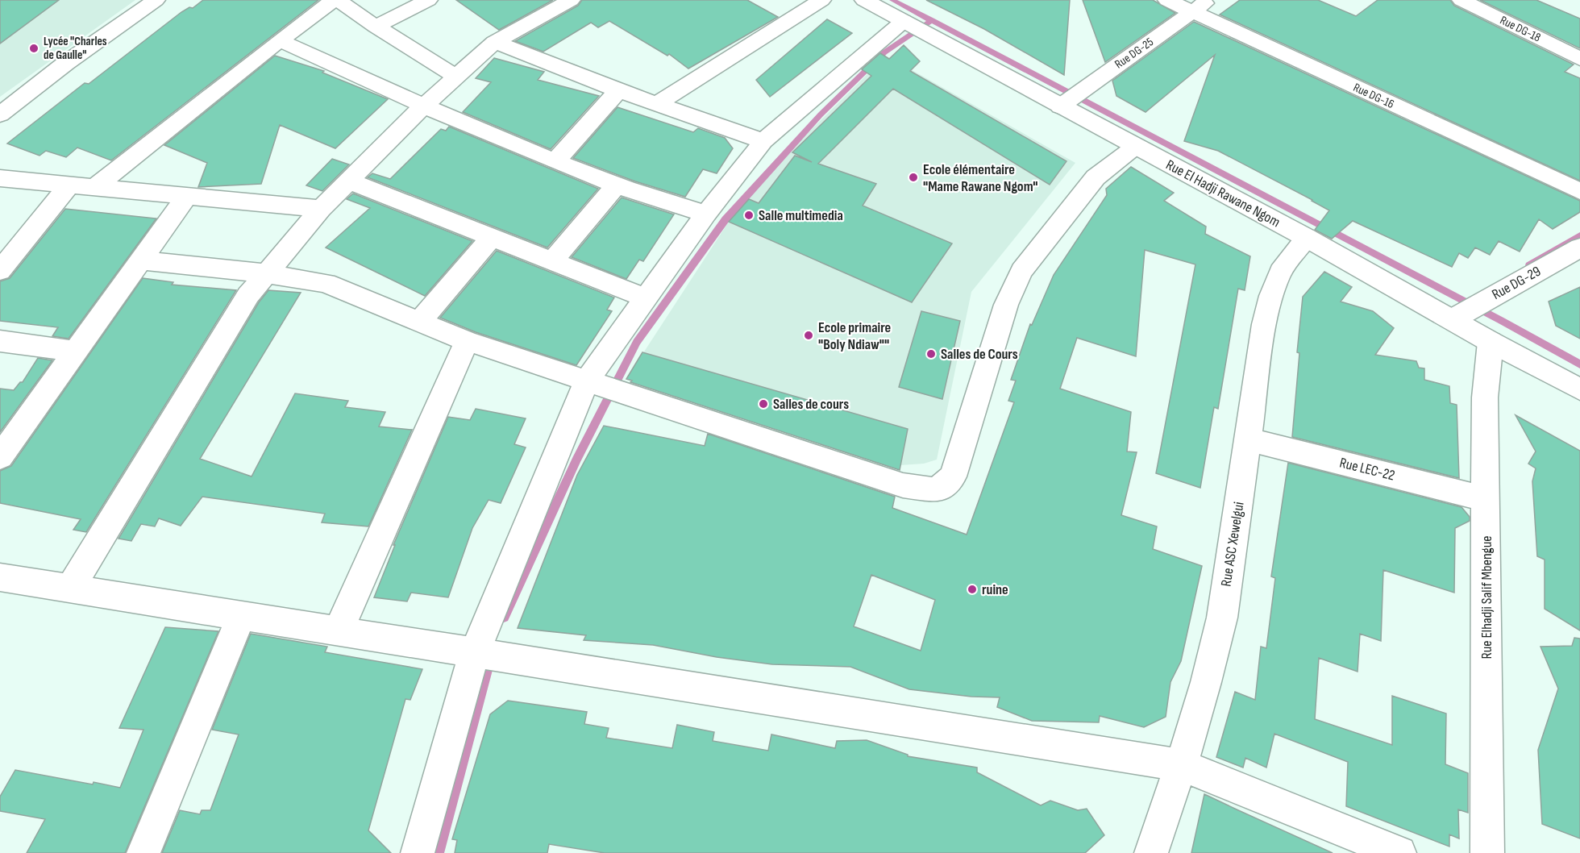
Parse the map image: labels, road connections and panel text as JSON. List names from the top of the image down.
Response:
{
  "streets": {
    "street": [
      "Rue DG-18",
      "Rue DG-25",
      "Rue DG-16",
      "Rue El Hadji Rawane Ngom",
      "Rue DG-29",
      "Rue LEC-22",
      "Rue ASC Xewelgui",
      "Rue Elhadji Salif Mbengue"
    ]
  },
  "crossings": [
    ["Rue DG-25", "Rue DG-16"],
    ["Rue DG-25", "Rue El Hadji Rawane Ngom"],
    ["Rue El Hadji Rawane Ngom", "Rue DG-29"],
    ["Rue El Hadji Rawane Ngom", "Rue ASC Xewelgui"],
    ["Rue El Hadji Rawane Ngom", "Rue Elhadji Salif Mbengue"],
    ["Rue LEC-22", "Rue ASC Xewelgui"],
    ["Rue LEC-22", "Rue Elhadji Salif Mbengue"]
  ],
  "places": [
    "Lycée \"Charles de Gaulle\"",
    "Ecole élémentaire \"Mame Rawane Ngom\"",
    "Salle multimedia",
    "Ecole primaire \"Boly Ndiaw\"\"",
    "Salles de Cours",
    "Salles de cours",
    "ruine"
  ]
}
